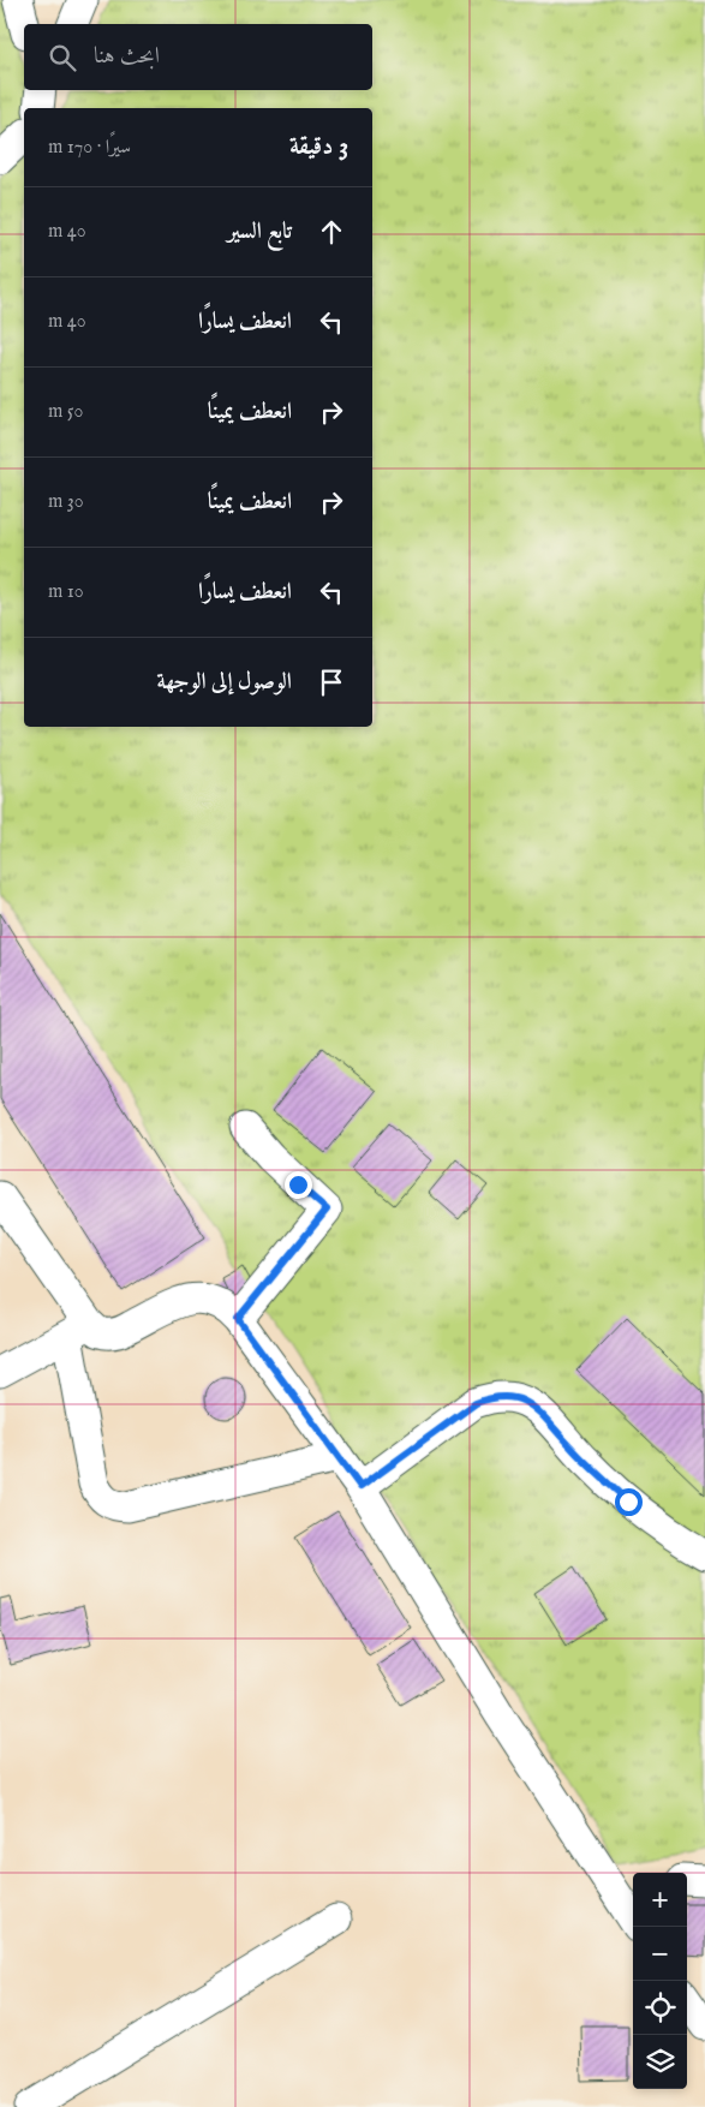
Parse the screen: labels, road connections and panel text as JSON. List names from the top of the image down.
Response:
{
  "page": {
    "search": "ابحث هنا",
    "heading": ["3 دقيقة", "سيرًا · 170 m"],
    "list": [
      ["تابع السير", "40 m"],
      ["انعطف يسارًا", "40 m"],
      ["انعطف يمينًا", "50 m"],
      ["انعطف يمينًا", "30 m"],
      ["انعطف يسارًا", "10 m"],
      "الوصول إلى الوجهة"
    ],
    "map_buttons": ["+", "−"]
  }
}
